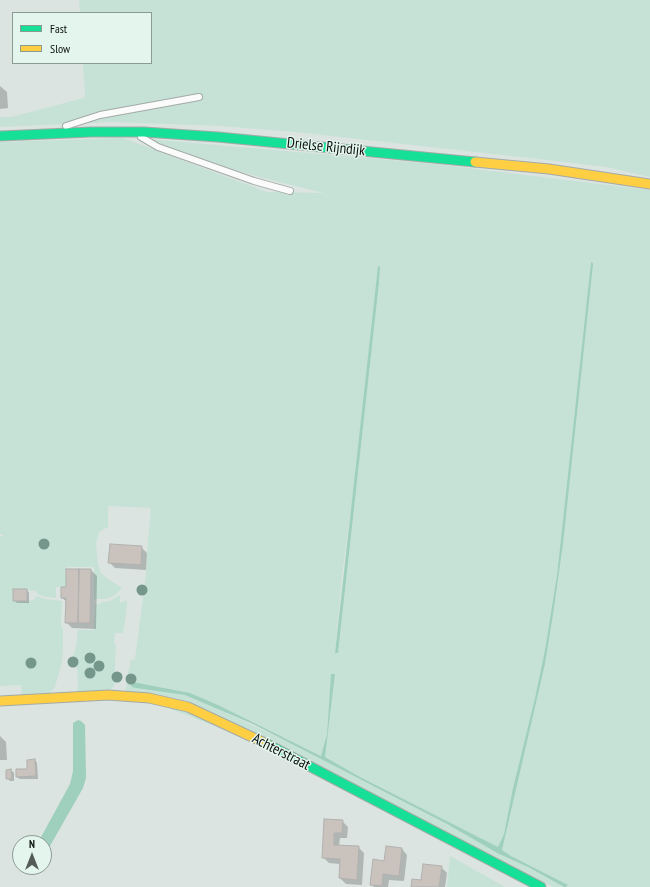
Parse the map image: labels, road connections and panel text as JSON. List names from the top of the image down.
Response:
{
  "streets": {
    "street": ["Drielse Rijndijk", "Achterstraat"]
  },
  "legend": ["Fast", "Slow"],
  "north": "top"
}
